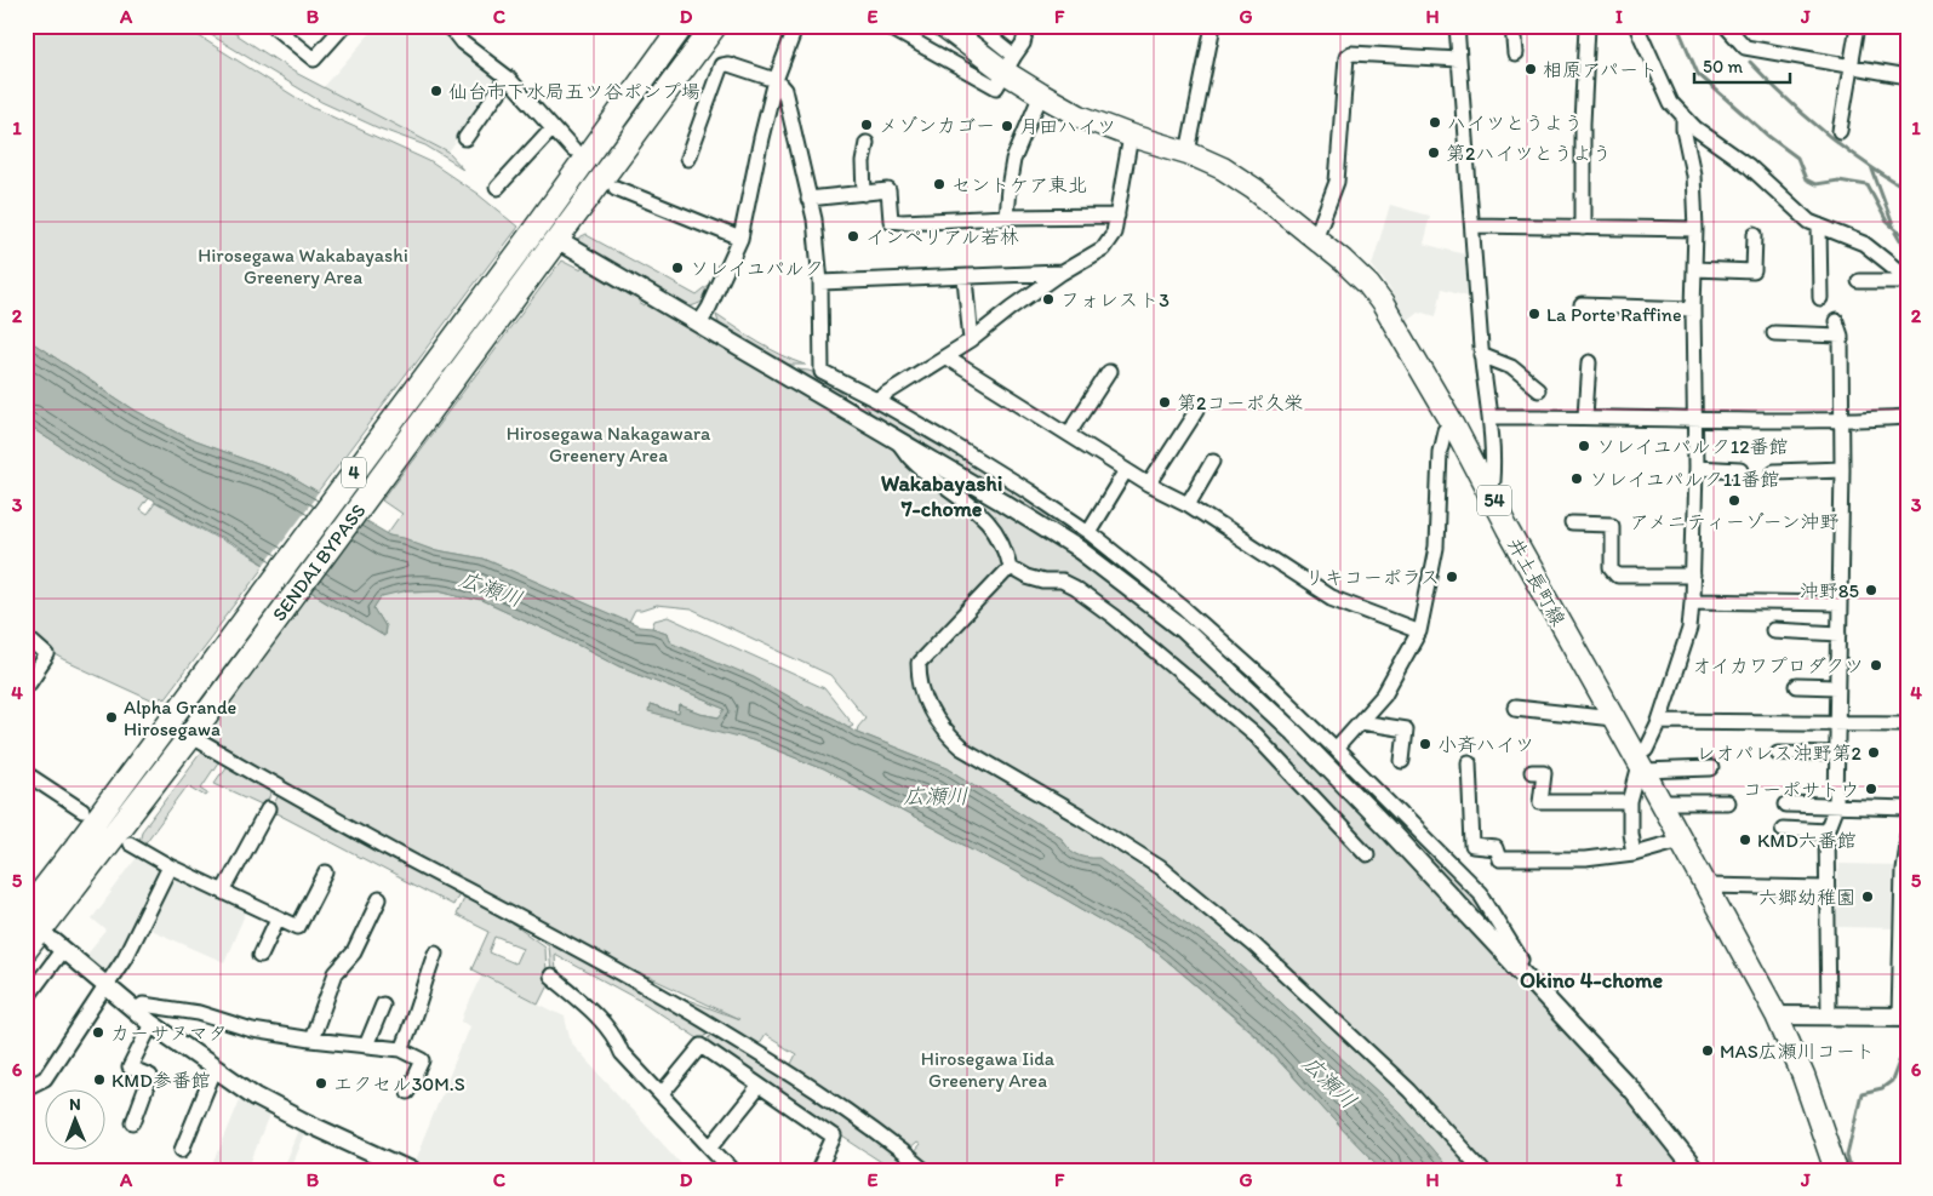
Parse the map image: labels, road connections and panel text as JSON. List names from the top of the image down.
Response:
{
  "streets": {
    "highway": ["4", "SENDAI BYPASS"],
    "main road": ["54", "井土長町線"]
  },
  "districts": ["Wakabayashi 7-chome", "Okino 4-chome"],
  "water": ["広瀬川"],
  "parks": ["Hirosegawa Wakabayashi Greenery Area", "Hirosegawa Nakagawara Greenery Area", "Hirosegawa Iida Greenery Area"],
  "places": [
    "相原アパート",
    "仙台市下水局五ツ谷ポンプ場",
    "ハイツとうよう",
    "メゾンカゴー",
    "月田ハイツ",
    "第2ハイツとうよう",
    "セントケア東北",
    "インペリアル若林",
    "ソレイユパルク",
    "フォレスト3",
    "La Porte Raffine",
    "第2コーポ久栄",
    "ソレイユパルク12番館",
    "ソレイユパルク11番館",
    "アメニティーゾーン沖野",
    "リキコーポラス",
    "沖野85",
    "オイカワプロダクツ",
    "Alpha Grande Hirosegawa",
    "小斉ハイツ",
    "レオパレス沖野第2",
    "コーポサトウ",
    "KMD六番館",
    "六郷幼稚園",
    "カーサヌマタ",
    "MAS広瀬川コート",
    "KMD参番館",
    "エクセル30M.S"
  ],
  "scale_bar": "50 m",
  "north": "top",
  "grid": {
    "columns": [
      "A",
      "B",
      "C",
      "D",
      "E",
      "F",
      "G",
      "H",
      "I",
      "J"
    ],
    "rows": [
      "1",
      "2",
      "3",
      "4",
      "5",
      "6"
    ]
  }
}
